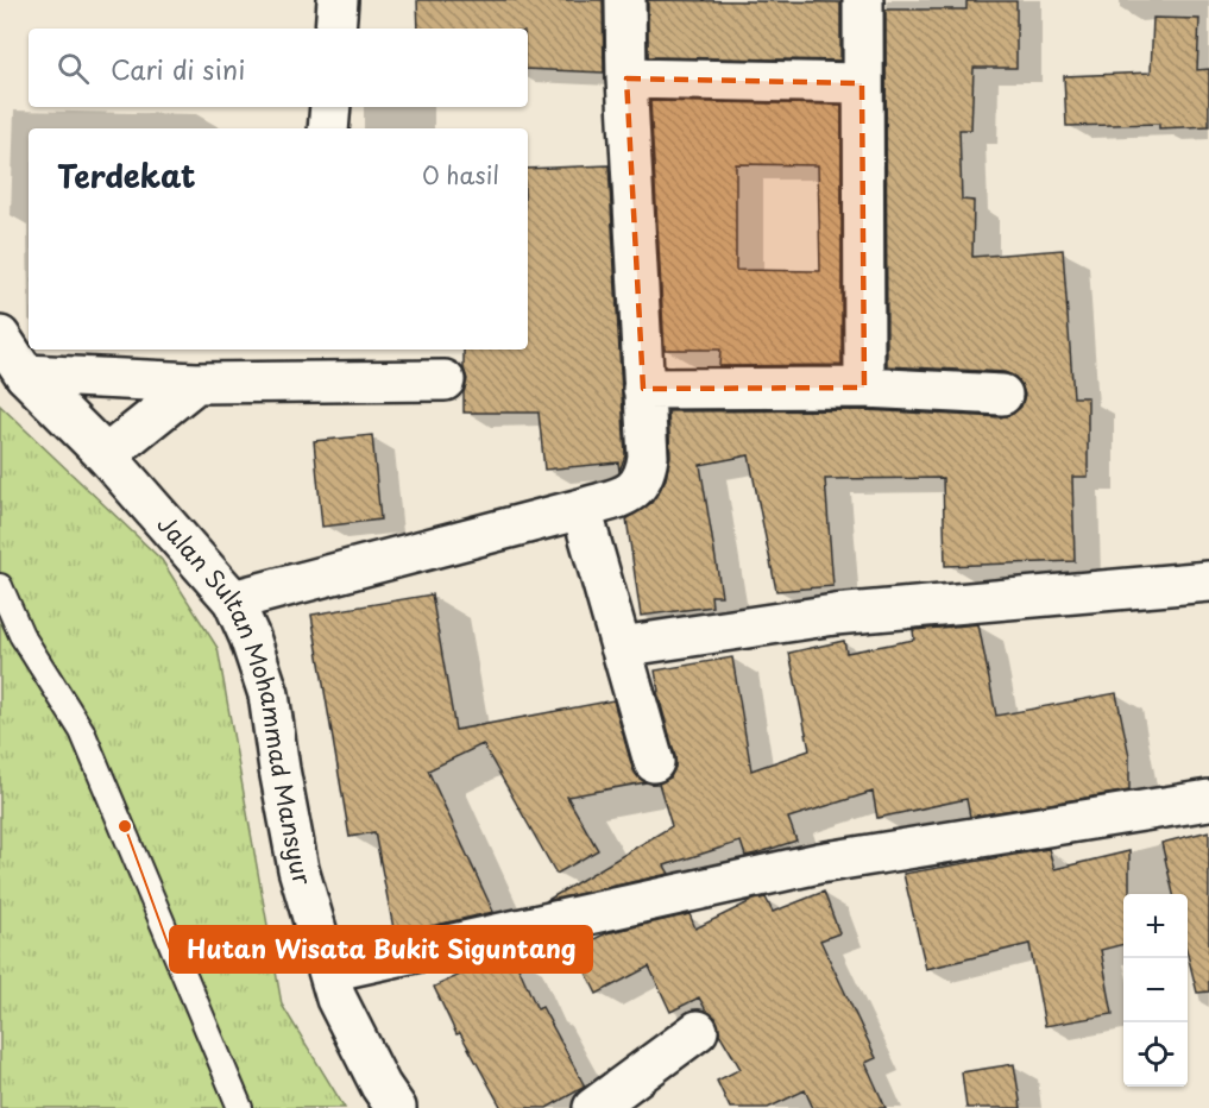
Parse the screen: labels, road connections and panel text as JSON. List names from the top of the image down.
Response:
{
  "streets": {
    "street": ["Jalan Sultan Mohammad Mansyur"]
  },
  "places": ["Hutan Wisata Bukit Siguntang"],
  "page": {
    "search": "Cari di sini",
    "heading": ["Terdekat", "0 hasil"],
    "map_buttons": ["+", "−"]
  }
}
